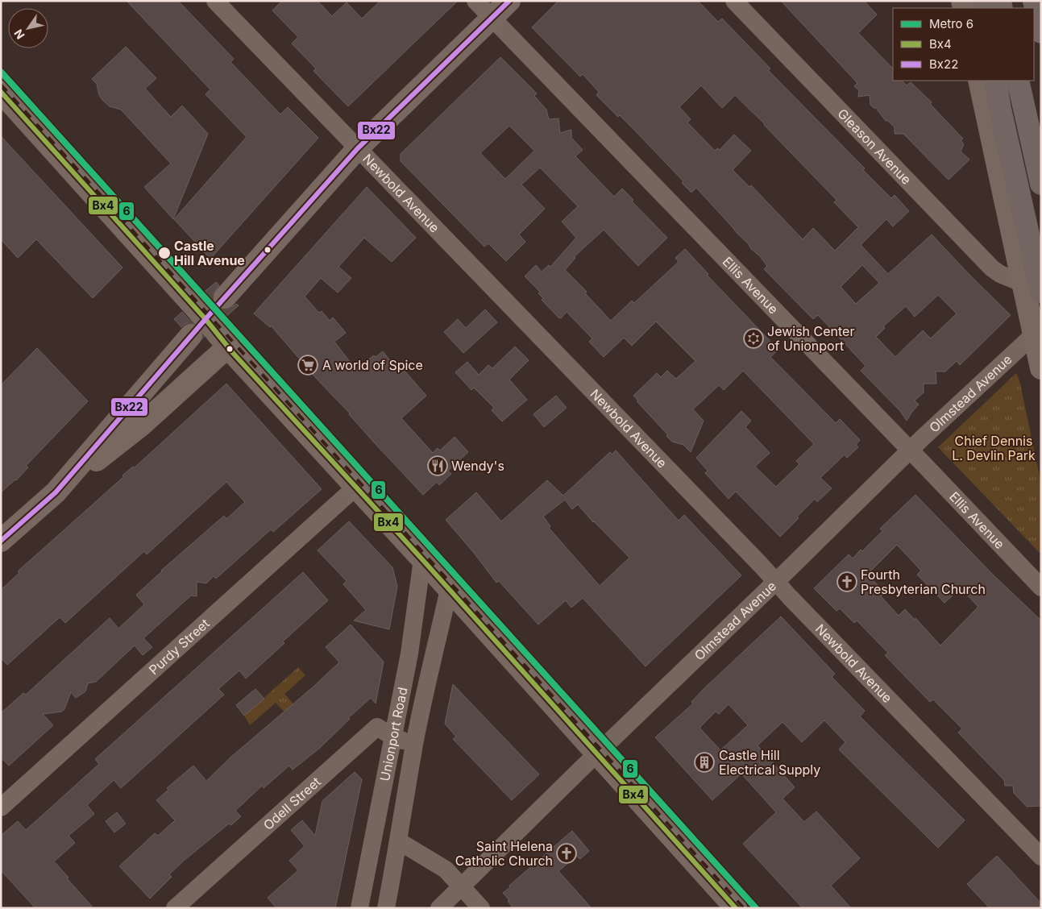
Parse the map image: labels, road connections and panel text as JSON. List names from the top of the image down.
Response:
{
  "streets": {
    "street": [
      "Gleason Avenue",
      "Newbold Avenue",
      "Ellis Avenue",
      "Olmstead Avenue",
      "Purdy Street",
      "Unionport Road",
      "Odell Street"
    ]
  },
  "crossings": [
    ["Newbold Avenue", "Olmstead Avenue"],
    ["Ellis Avenue", "Olmstead Avenue"],
    ["Unionport Road", "Odell Street"]
  ],
  "parks": ["Chief Dennis L. Devlin Park"],
  "places": {
    "other": ["Castle Hill Avenue"],
    "synagogue": ["Jewish Center of Unionport"],
    "supermarket": ["A world of Spice"],
    "restaurant": ["Wendy's"],
    "church": ["Fourth Presbyterian Church", "Saint Helena Catholic Church"],
    "building": ["Castle Hill Electrical Supply"]
  },
  "lines": ["transit line Bx22", "metro line 6", "transit line Bx4"],
  "legend": ["Metro 6", "Bx4", "Bx22"],
  "north": "bottom left"
}
